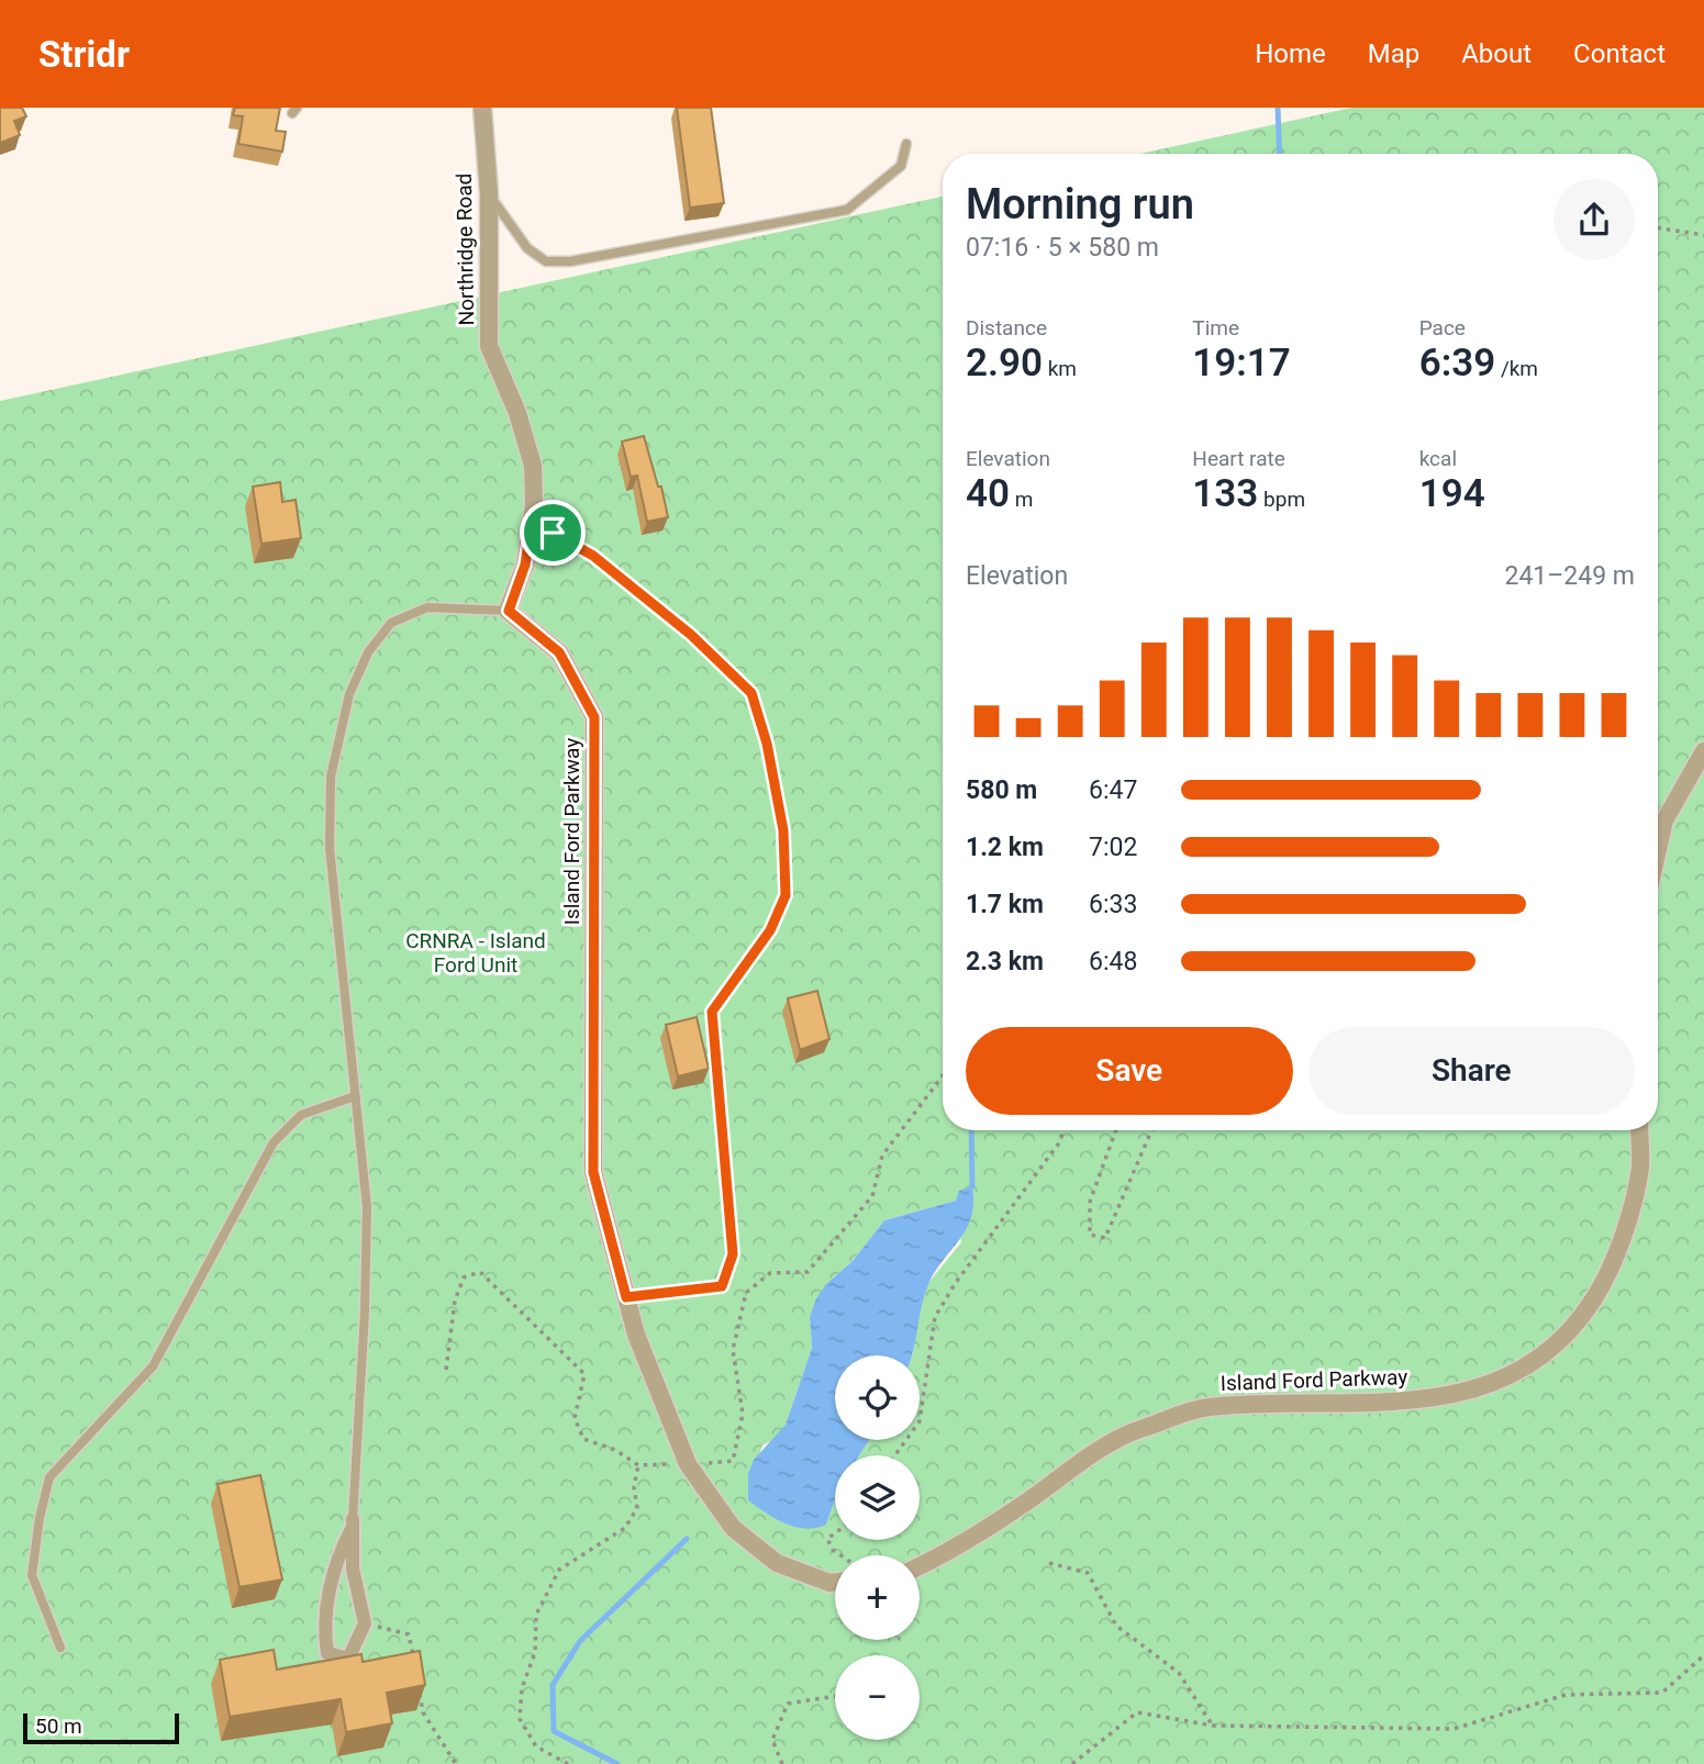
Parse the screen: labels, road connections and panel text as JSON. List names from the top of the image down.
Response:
{
  "streets": {
    "street": ["Northridge Road", "Island Ford Parkway"]
  },
  "crossings": [
    ["Northridge Road", "Island Ford Parkway"]
  ],
  "parks": ["CRNRA - Island Ford Unit"],
  "scale_bar": "50 m",
  "page": {
    "header": "Stridr",
    "nav": [
      "Home",
      "Map",
      "About",
      "Contact"
    ],
    "heading": ["Morning run", "07:16 · 5 × 580 m"],
    "stats": [
      ["Distance", "2.90 km"],
      ["Time", "19:17"],
      ["Pace", "6:39 /km"],
      ["Elevation", "40 m"],
      ["Heart rate", "133 bpm"],
      ["kcal", "194"]
    ],
    "chart": ["Elevation", "241–249 m"],
    "list": [
      {
        "name": "580 m",
        "note": "6:47"
      },
      {
        "name": "1.2 km",
        "note": "7:02"
      },
      {
        "name": "1.7 km",
        "note": "6:33"
      },
      {
        "name": "2.3 km",
        "note": "6:48"
      }
    ],
    "buttons": ["Save", "Share"],
    "map_buttons": ["+", "−"],
    "scale": "50 m"
  }
}
